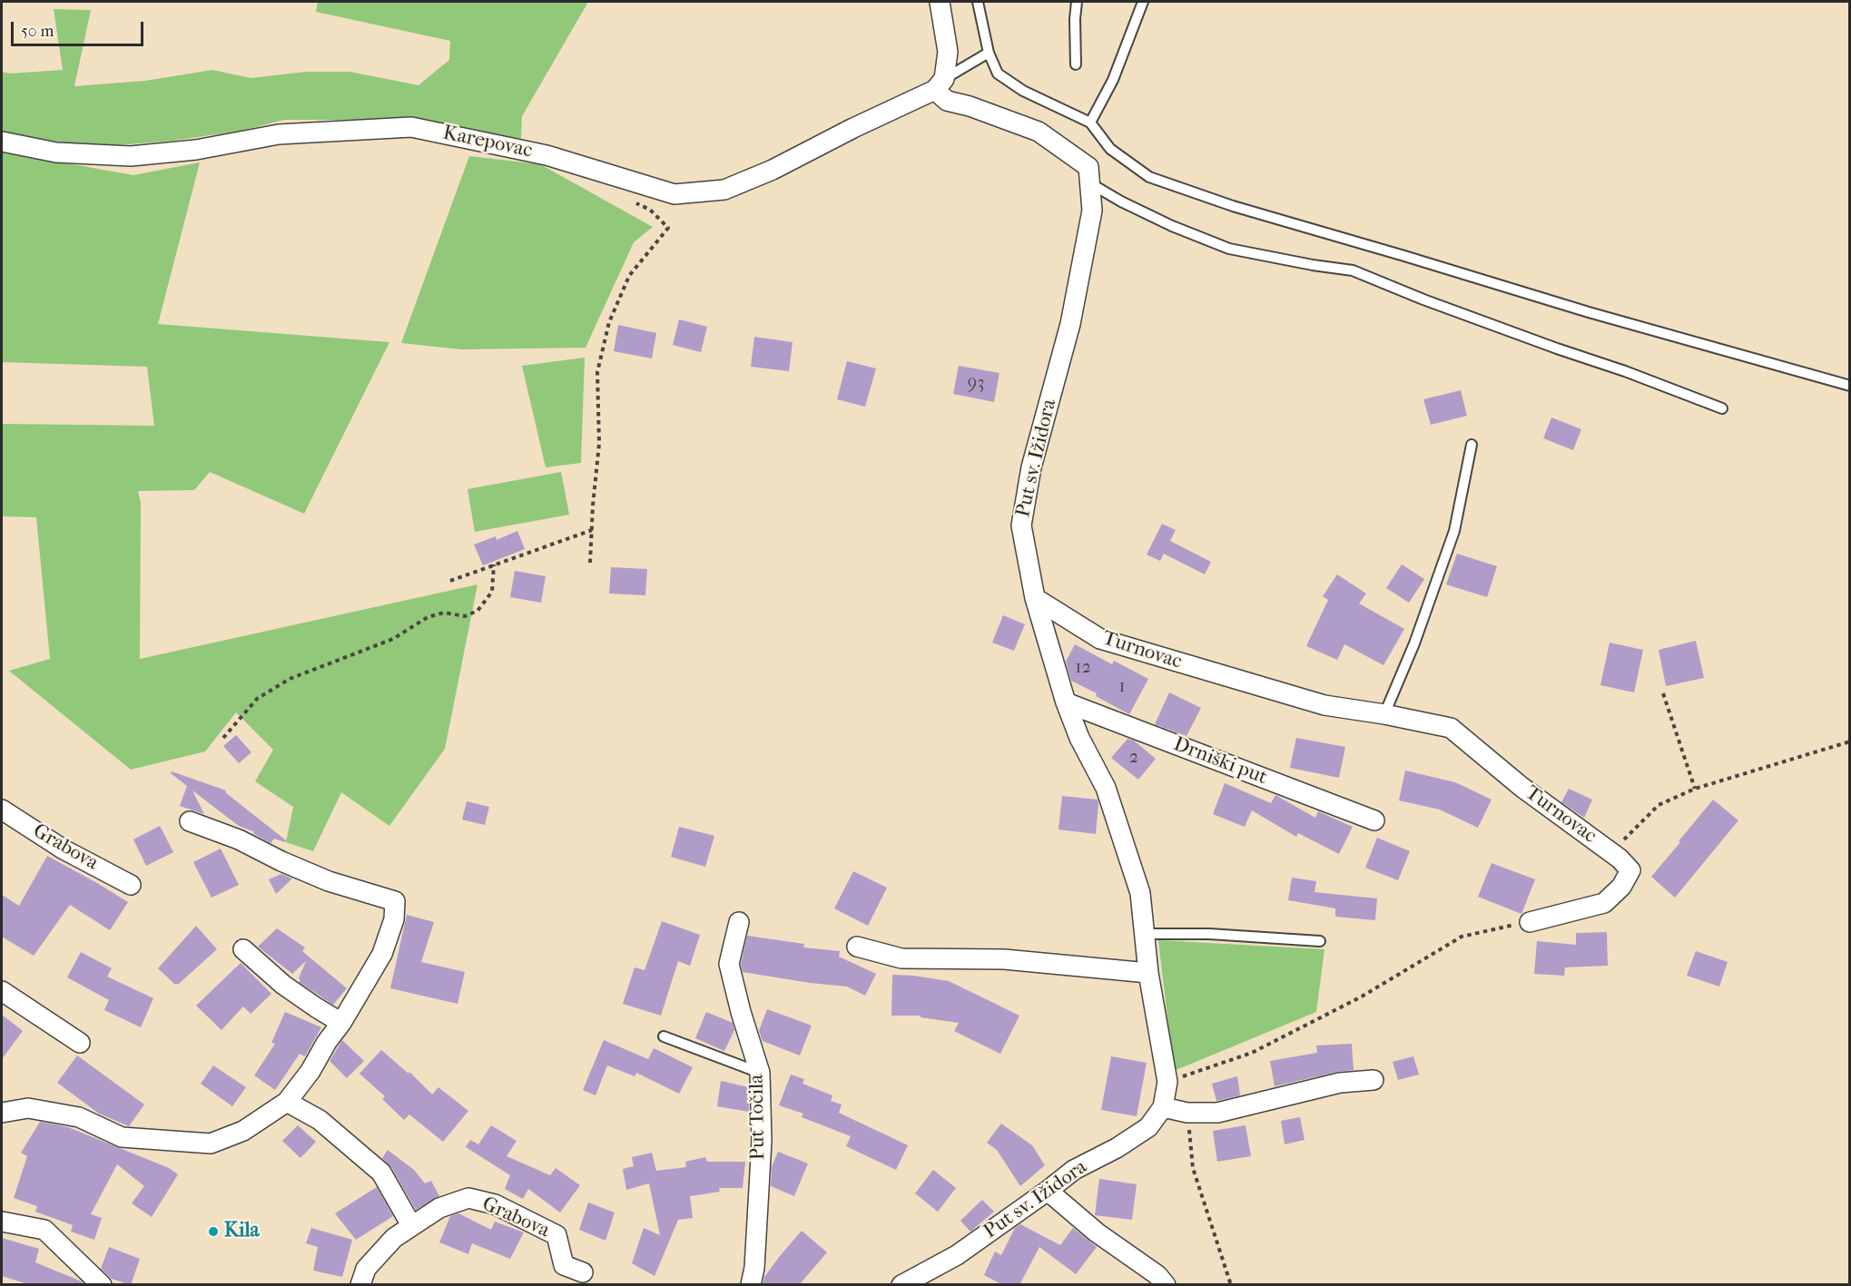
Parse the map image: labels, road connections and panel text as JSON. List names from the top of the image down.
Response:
{
  "streets": {
    "street": [
      "Karepovac",
      "Put sv. Ižidora",
      "Turnovac",
      "Drniški put",
      "Grabova",
      "Put Točila"
    ]
  },
  "crossings": [
    ["Karepovac", "Put sv. Ižidora"],
    ["Put sv. Ižidora", "Turnovac"],
    ["Put sv. Ižidora", "Drniški put"]
  ],
  "places": ["Kila"],
  "house_numbers": [
    "93",
    "12",
    "1",
    "2"
  ],
  "scale_bar": "50 m"
}
